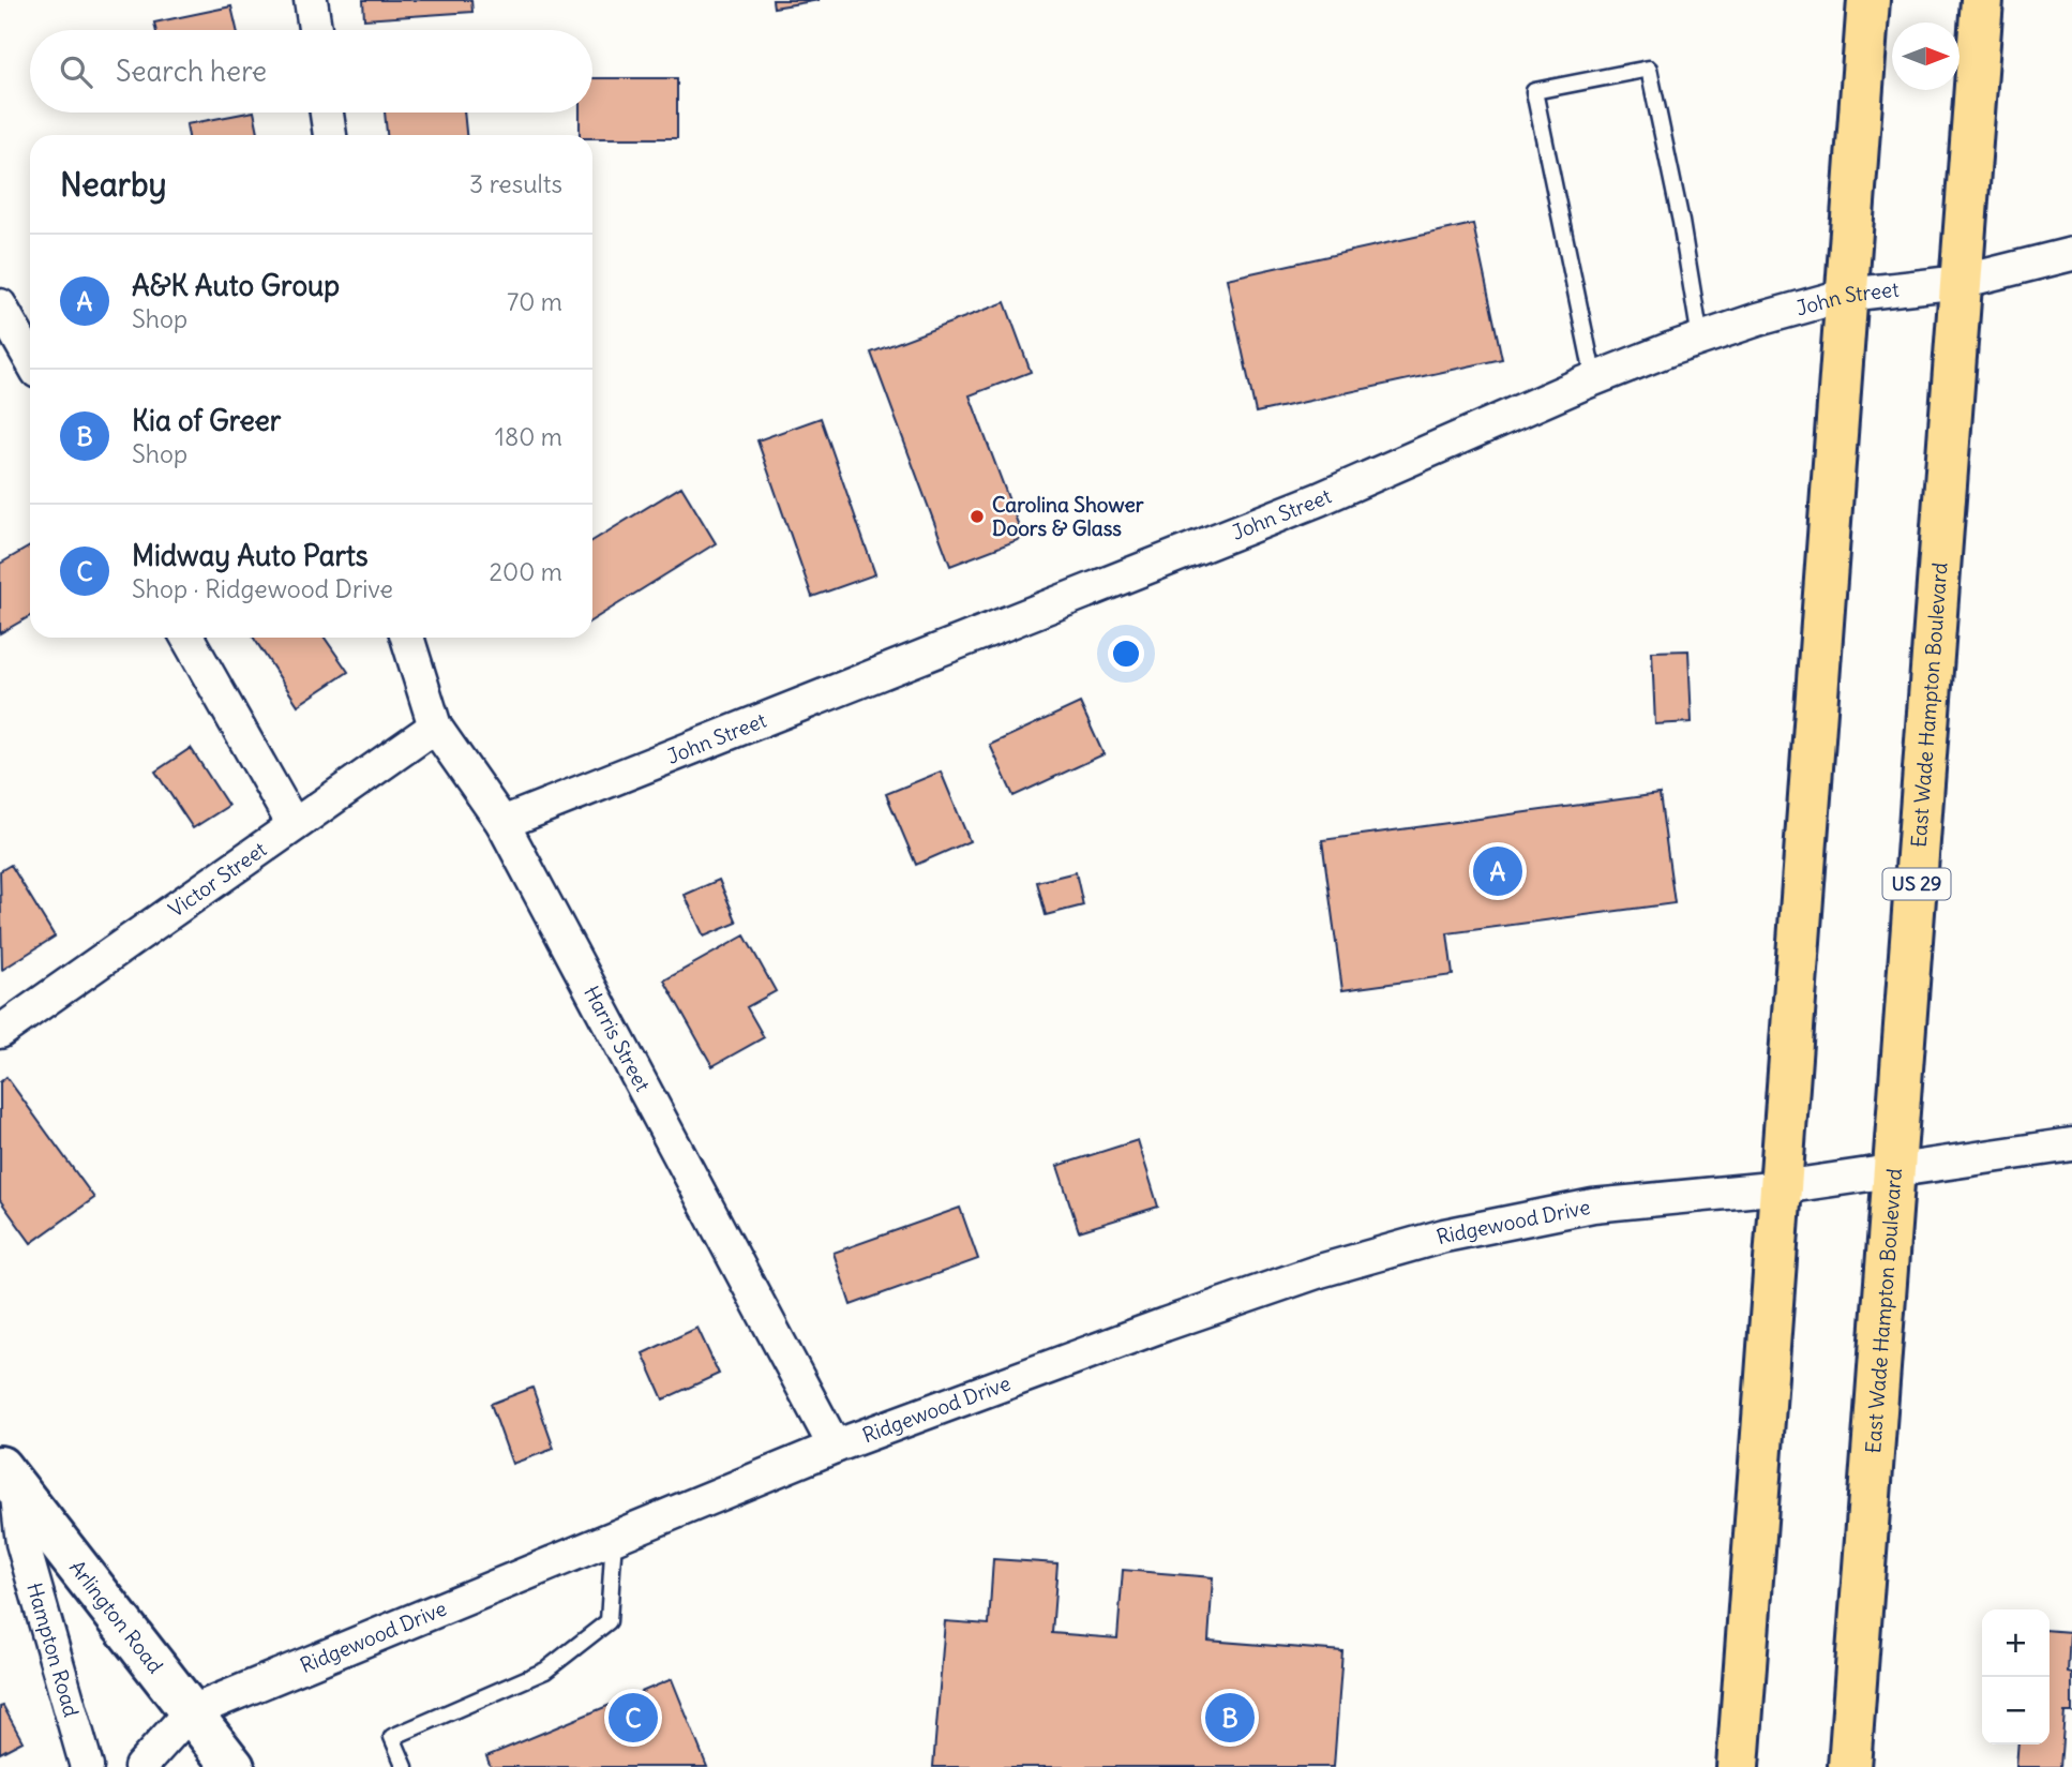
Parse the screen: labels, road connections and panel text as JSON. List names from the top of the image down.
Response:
{
  "streets": {
    "main road": ["East Wade Hampton Boulevard", "US 29", "Arlington Road"],
    "street": [
      "John Street",
      "Victor Street",
      "Harris Street",
      "Ridgewood Drive",
      "Hampton Road"
    ]
  },
  "crossings": [
    ["John Street", "East Wade Hampton Boulevard"],
    ["John Street", "Harris Street"],
    ["East Wade Hampton Boulevard", "Ridgewood Drive"],
    ["Victor Street", "Harris Street"],
    ["Harris Street", "Ridgewood Drive"],
    ["Ridgewood Drive", "Arlington Road"],
    ["Arlington Road", "Hampton Road"]
  ],
  "places": ["Carolina Shower Doors & Glass"],
  "north": "right",
  "page": {
    "search": "Search here",
    "heading": ["Nearby", "3 results"],
    "list": [
      {
        "mark": "A",
        "name": "A&K Auto Group",
        "note": "Shop",
        "value": "70 m"
      },
      {
        "mark": "B",
        "name": "Kia of Greer",
        "note": "Shop",
        "value": "180 m"
      },
      {
        "mark": "C",
        "name": "Midway Auto Parts",
        "note": "Shop · Ridgewood Drive",
        "value": "200 m"
      }
    ],
    "pins": ["A", "B", "C"],
    "map_buttons": ["+", "−"]
  }
}
